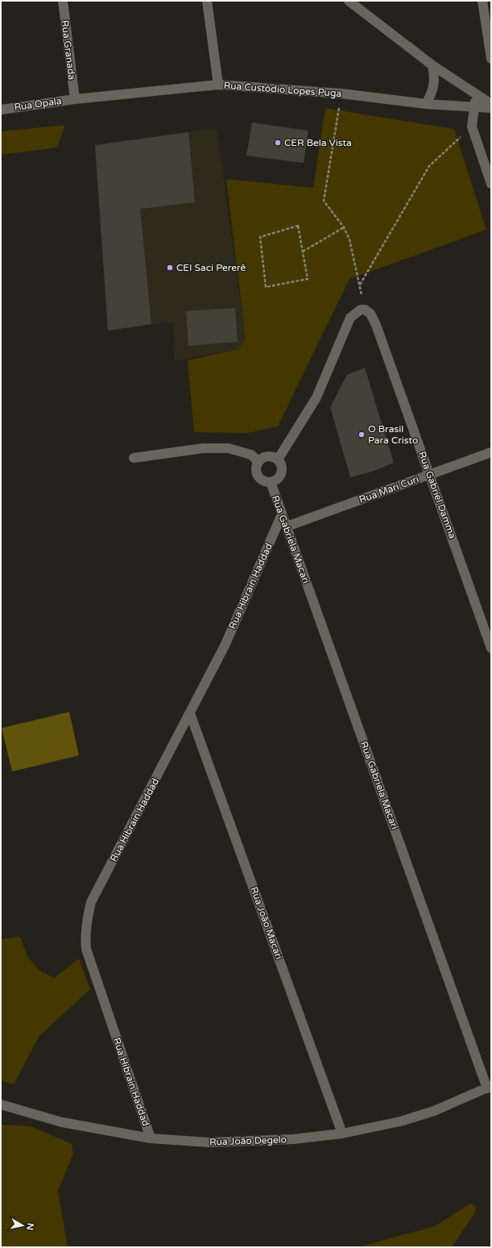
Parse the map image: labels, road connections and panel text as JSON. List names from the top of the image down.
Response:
{
  "streets": {
    "street": [
      "Rua Granada",
      "Rua Custódio Lopes Puga",
      "Rua Opala",
      "Rua Mari Curi",
      "Rua Gabriel Damma",
      "Rua Gabriela Macari",
      "Rua Hibrain Haddad",
      "Rua João Macari",
      "Rua João Degelo"
    ]
  },
  "crossings": [
    ["Rua Granada", "Rua Custódio Lopes Puga"],
    ["Rua Granada", "Rua Opala"],
    ["Rua Custódio Lopes Puga", "Rua Opala"],
    ["Rua Mari Curi", "Rua Gabriel Damma"],
    ["Rua Mari Curi", "Rua Gabriela Macari"],
    ["Rua Gabriela Macari", "Rua Hibrain Haddad"],
    ["Rua Gabriela Macari", "Rua João Degelo"],
    ["Rua Hibrain Haddad", "Rua João Macari"],
    ["Rua Hibrain Haddad", "Rua João Degelo"],
    ["Rua João Macari", "Rua João Degelo"]
  ],
  "places": ["CER Bela Vista", "CEI Saci Pererê", "O Brasil Para Cristo"],
  "north": "right"
}
